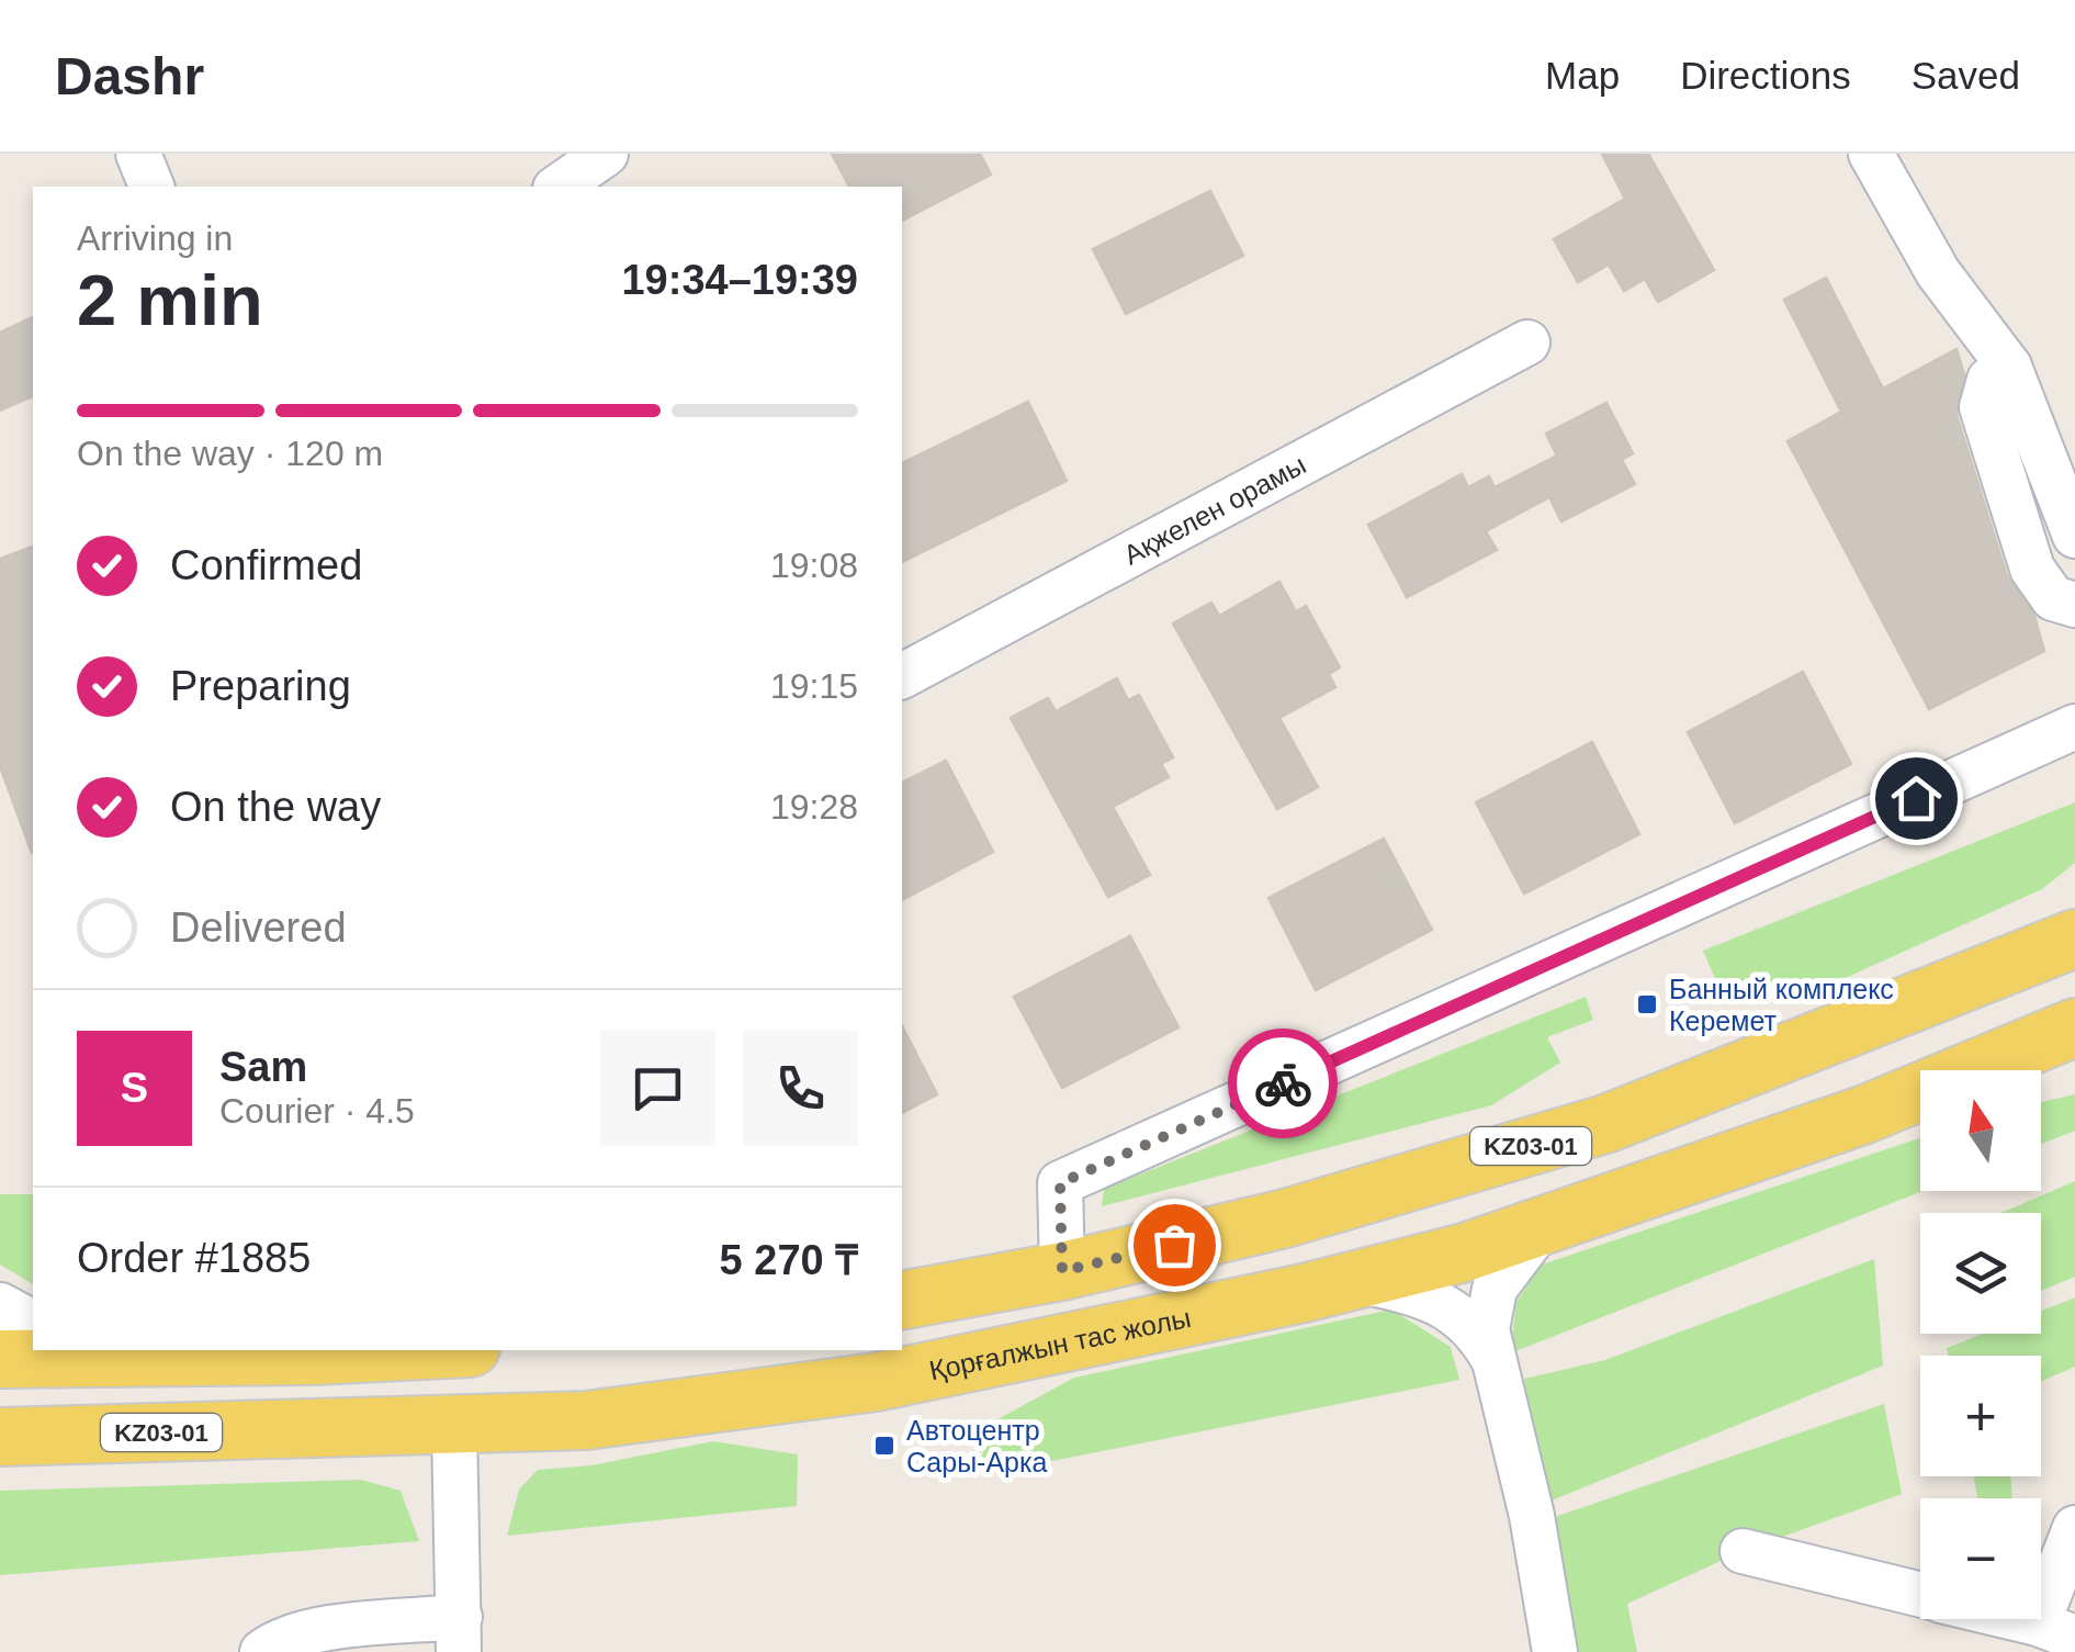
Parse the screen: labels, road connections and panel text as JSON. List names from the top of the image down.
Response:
{
  "streets": {
    "main road": ["KZ03-01", "Қорғалжын тас жолы"],
    "street": ["Ақжелен орамы"]
  },
  "places": {
    "transit": ["Банный комплекс Керемет", "Автоцентр Сары-Арка"]
  },
  "north": "top",
  "page": {
    "header": "Dashr",
    "nav": ["Map", "Directions", "Saved"],
    "heading": ["2 min", "Arriving in", "19:34–19:39"],
    "panel": [
      "Sam",
      "Courier · 4.5",
      "Order #1885",
      "5 270 ₸"
    ],
    "bar": "On the way · 120 m",
    "list": [
      ["Confirmed", "19:08"],
      ["Preparing", "19:15"],
      ["On the way", "19:28"],
      "Delivered"
    ],
    "round": "S",
    "map_buttons": ["+", "−"]
  }
}
